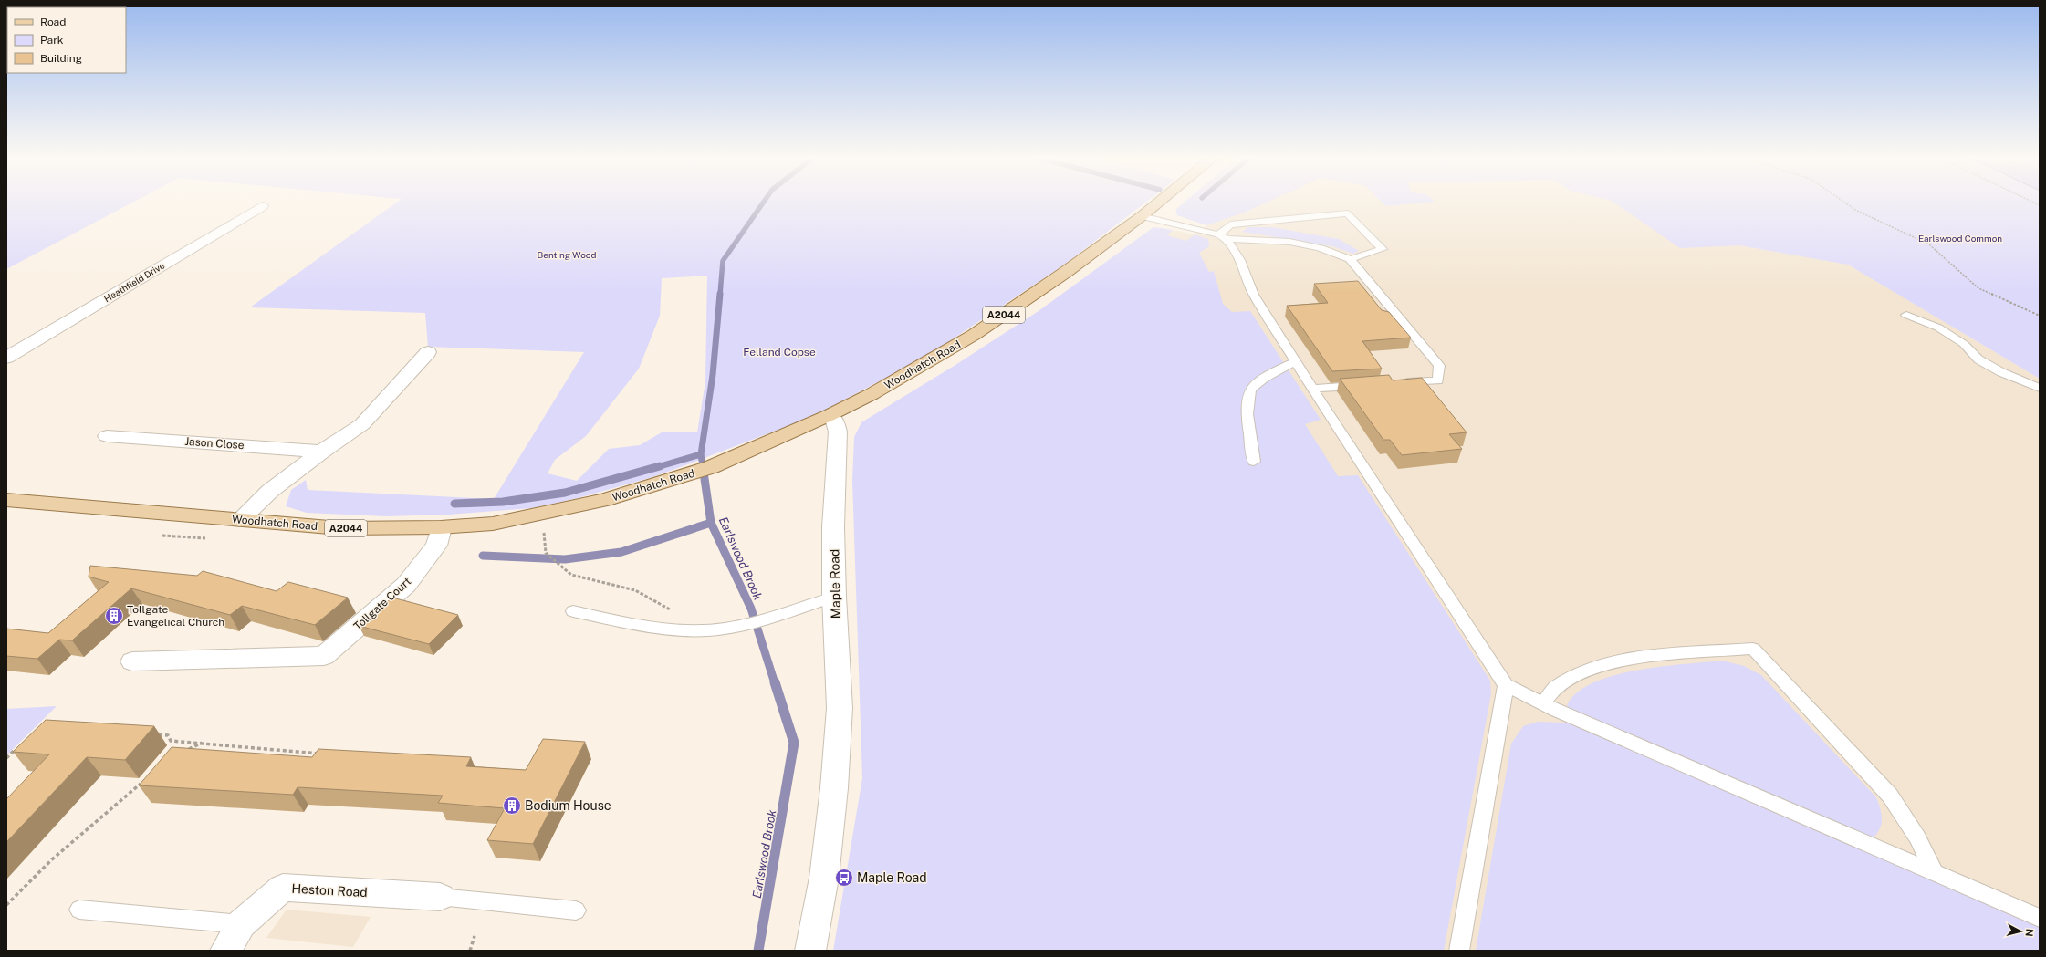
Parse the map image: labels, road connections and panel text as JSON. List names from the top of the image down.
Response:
{
  "streets": {
    "main road": ["A2044", "Woodhatch Road"],
    "street": [
      "Heathfield Drive",
      "Jason Close",
      "Maple Road",
      "Tollgate Court",
      "Heston Road"
    ]
  },
  "crossings": [
    ["Woodhatch Road", "Maple Road"],
    ["Woodhatch Road", "Tollgate Court"]
  ],
  "water": ["Earlswood Brook"],
  "parks": ["Earlswood Common", "Benting Wood", "Felland Copse"],
  "places": {
    "building": ["Tollgate Evangelical Church", "Bodium House"],
    "bus stop": ["Maple Road"]
  },
  "legend": ["Road", "Park", "Building"],
  "north": "right"
}
